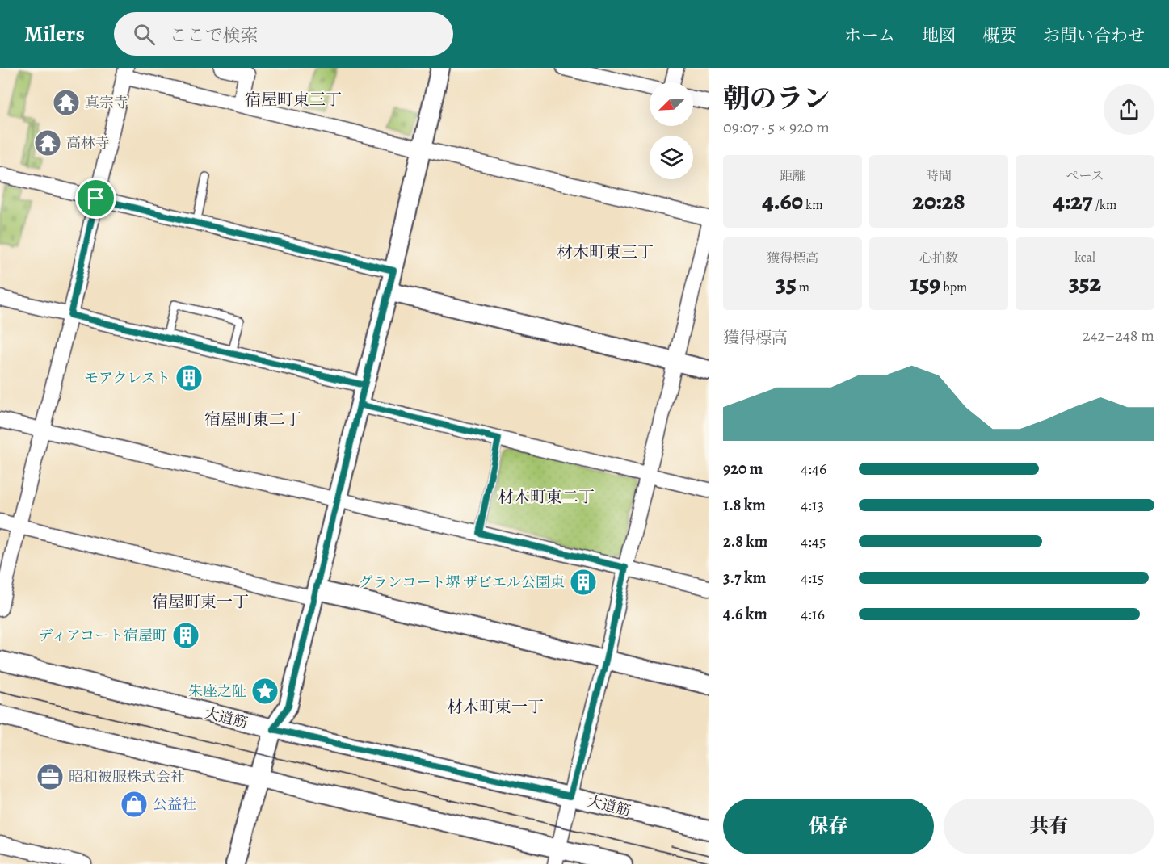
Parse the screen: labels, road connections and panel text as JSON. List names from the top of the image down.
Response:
{
  "streets": {
    "street": ["大道筋"]
  },
  "districts": [
    "宿屋町東三丁",
    "材木町東三丁",
    "宿屋町東二丁",
    "材木町東二丁",
    "宿屋町東一丁",
    "材木町東一丁"
  ],
  "places": {
    "temple": ["真宗寺", "高林寺"],
    "building": ["モアクレスト", "グランコート堺 ザビエル公園東", "ディアコート宿屋町"],
    "place": ["朱座之阯"],
    "office": ["昭和被服株式会社"],
    "shop": ["公益社"]
  },
  "north": "bottom left",
  "page": {
    "header": "Milers",
    "search": "ここで検索",
    "nav": [
      "ホーム",
      "地図",
      "概要",
      "お問い合わせ"
    ],
    "heading": ["朝のラン", "09:07 · 5 × 920 m"],
    "stats": [
      ["距離", "4.60 km"],
      ["時間", "20:28"],
      ["ペース", "4:27 /km"],
      ["獲得標高", "35 m"],
      ["心拍数", "159 bpm"],
      ["kcal", "352"]
    ],
    "chart": ["獲得標高", "242–248 m"],
    "list": [
      {
        "name": "920 m",
        "note": "4:46"
      },
      {
        "name": "1.8 km",
        "note": "4:13"
      },
      {
        "name": "2.8 km",
        "note": "4:45"
      },
      {
        "name": "3.7 km",
        "note": "4:15"
      },
      {
        "name": "4.6 km",
        "note": "4:16"
      }
    ],
    "buttons": ["保存", "共有"]
  }
}
